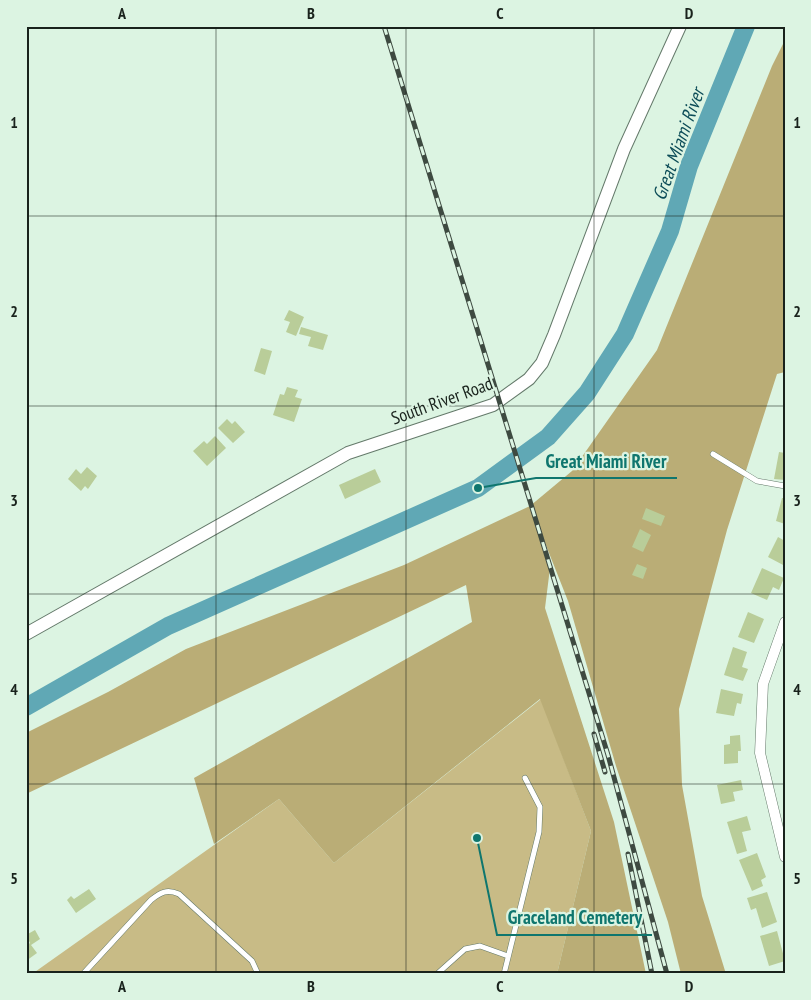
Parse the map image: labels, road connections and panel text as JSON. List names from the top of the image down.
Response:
{
  "streets": {
    "street": ["South River Road"]
  },
  "water": ["Great Miami River"],
  "places": ["Great Miami River", "Graceland Cemetery"],
  "grid": {
    "columns": [
      "A",
      "B",
      "C",
      "D"
    ],
    "rows": [
      "1",
      "2",
      "3",
      "4",
      "5"
    ]
  }
}
